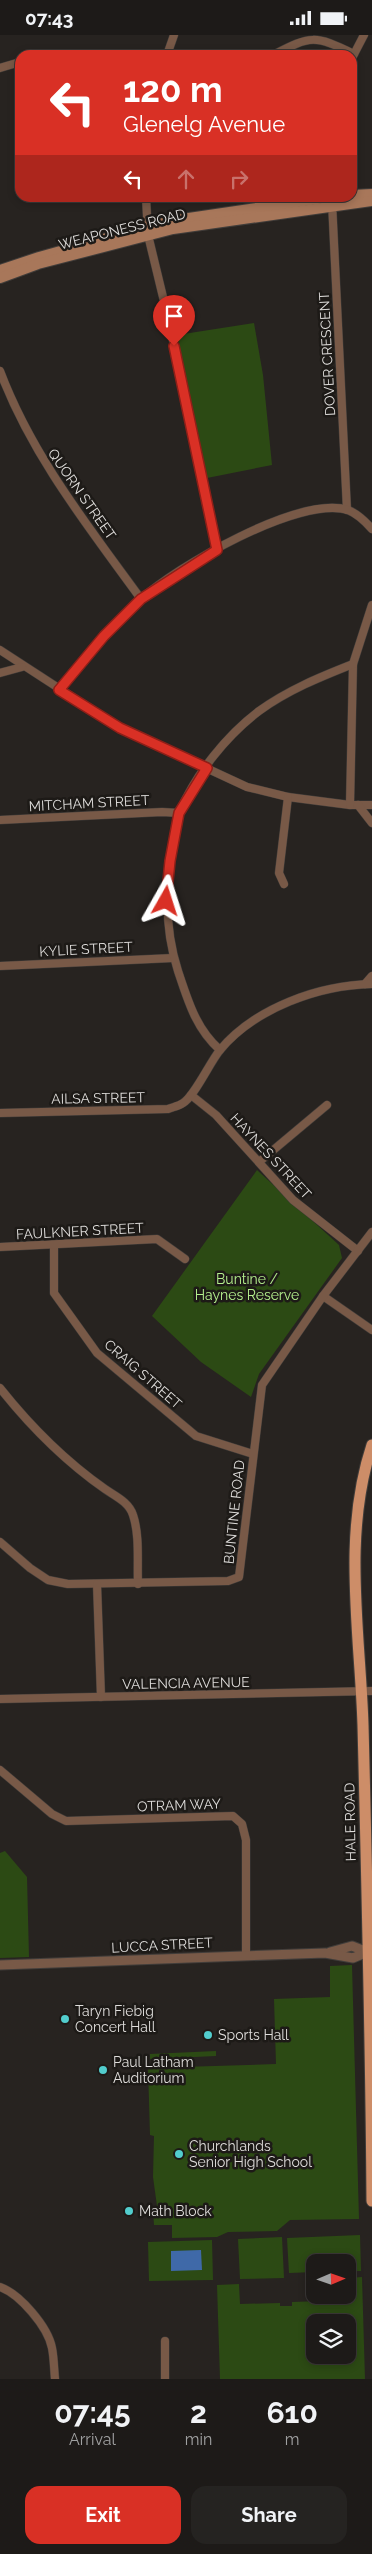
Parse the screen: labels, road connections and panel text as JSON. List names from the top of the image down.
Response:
{
  "streets": {
    "main road": ["WEAPONESS ROAD", "HALE ROAD"],
    "street": [
      "DOVER CRESCENT",
      "QUORN STREET",
      "MITCHAM STREET",
      "KYLIE STREET",
      "AILSA STREET",
      "HAYNES STREET",
      "FAULKNER STREET",
      "CRAIG STREET",
      "BUNTINE ROAD",
      "VALENCIA AVENUE",
      "OTRAM WAY",
      "LUCCA STREET"
    ]
  },
  "crossings": [
    ["AILSA STREET", "HAYNES STREET"],
    ["HAYNES STREET", "BUNTINE ROAD"],
    ["FAULKNER STREET", "CRAIG STREET"],
    ["CRAIG STREET", "BUNTINE ROAD"],
    ["VALENCIA AVENUE", "HALE ROAD"],
    ["OTRAM WAY", "LUCCA STREET"],
    ["HALE ROAD", "LUCCA STREET"]
  ],
  "parks": ["Buntine / Haynes Reserve"],
  "places": [
    "Taryn Fiebig Concert Hall",
    "Sports Hall",
    "Paul Latham Auditorium",
    "Churchlands Senior High School",
    "Math Block"
  ],
  "north": "right",
  "page": {
    "status": "07:43",
    "turn": ["120 m", "Glenelg Avenue"],
    "eta": [
      "07:45",
      "Arrival",
      "2",
      "min",
      "610",
      "m"
    ],
    "buttons": ["Exit", "Share"]
  }
}
